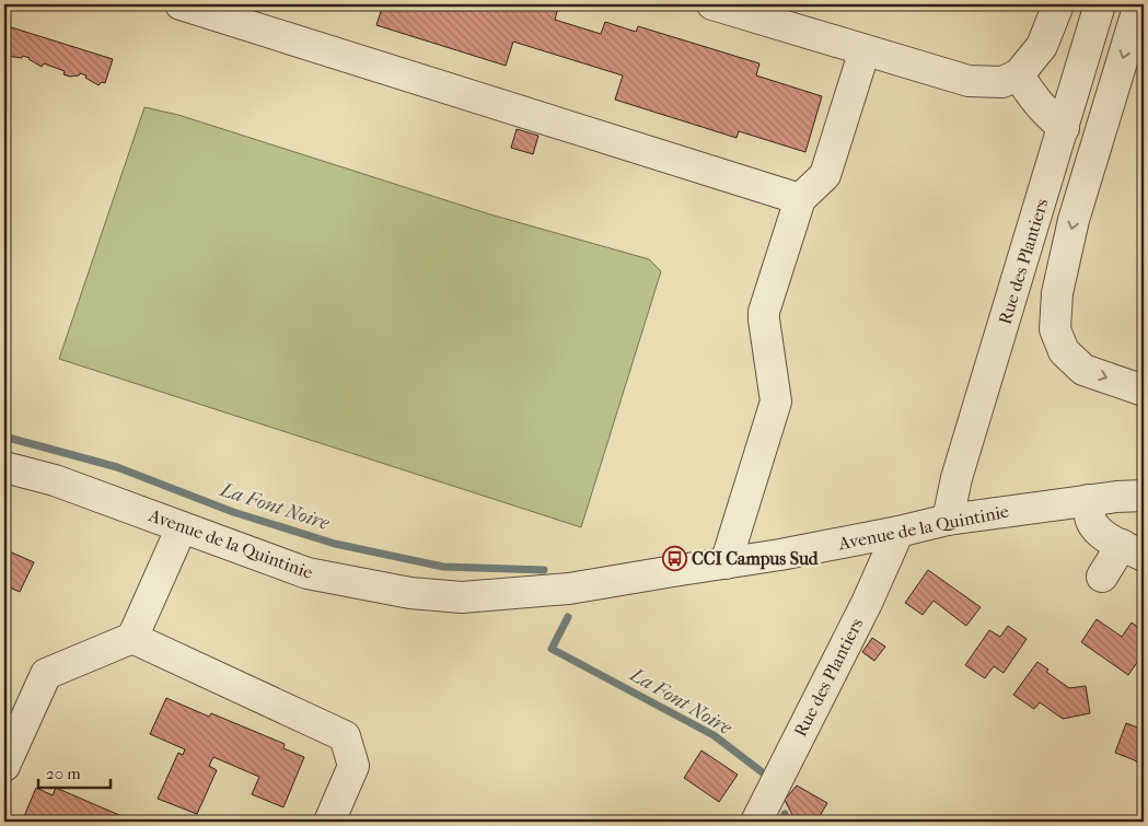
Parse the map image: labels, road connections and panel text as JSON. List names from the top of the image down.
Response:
{
  "streets": {
    "street": ["Rue des Plantiers", "Avenue de la Quintinie"]
  },
  "crossings": [
    ["Rue des Plantiers", "Avenue de la Quintinie"]
  ],
  "water": ["La Font Noire"],
  "places": {
    "bus stop": ["CCI Campus Sud"]
  },
  "scale_bar": "20 m"
}
